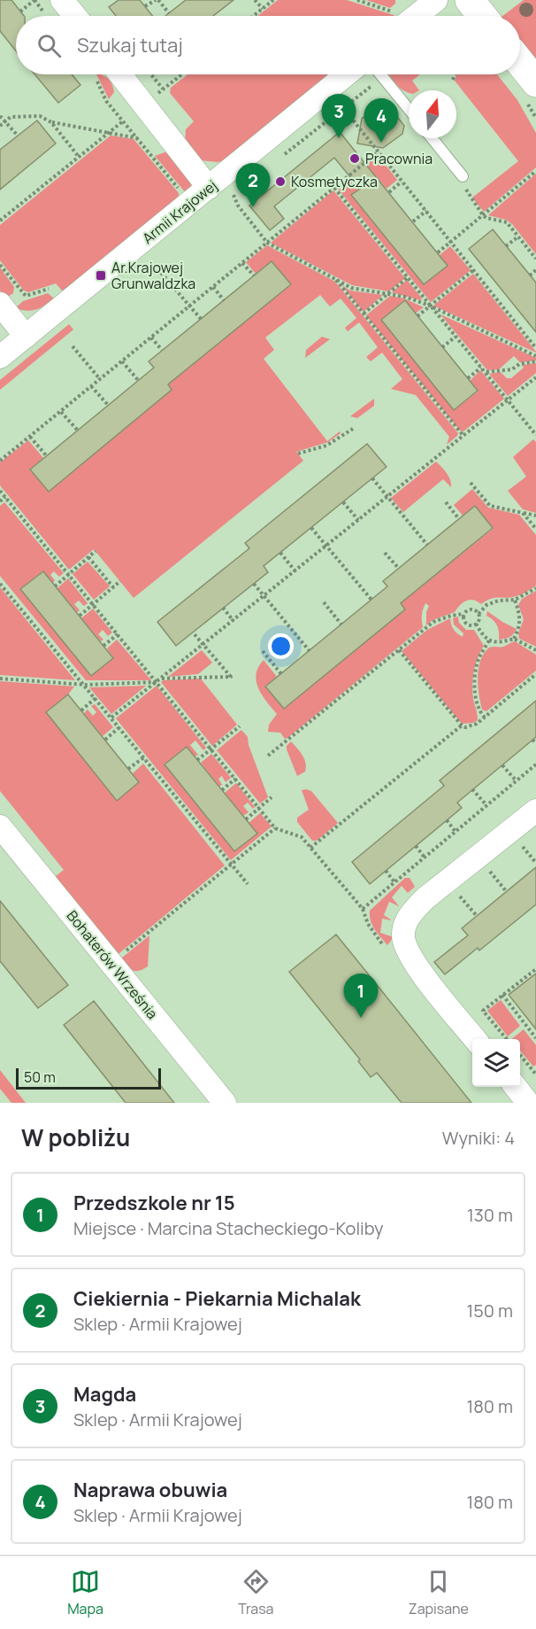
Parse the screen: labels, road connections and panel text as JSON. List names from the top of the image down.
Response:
{
  "streets": {
    "street": ["Armii Krajowej", "Bohaterów Września"]
  },
  "places": {
    "other": ["Pracownia", "Kosmetyczka"],
    "transit": ["Ar.Krajowej Grunwaldzka"]
  },
  "scale_bar": "50 m",
  "north": "top",
  "page": {
    "search": "Szukaj tutaj",
    "pins": [
      "3",
      "4",
      "2",
      "1"
    ],
    "scale": "50 m",
    "heading": ["W pobliżu", "Wyniki: 4"],
    "list": [
      {
        "mark": "1",
        "name": "Przedszkole nr 15",
        "note": "Miejsce · Marcina Stacheckiego-Koliby",
        "value": "130 m"
      },
      {
        "mark": "2",
        "name": "Ciekiernia - Piekarnia Michalak",
        "note": "Sklep · Armii Krajowej",
        "value": "150 m"
      },
      {
        "mark": "3",
        "name": "Magda",
        "note": "Sklep · Armii Krajowej",
        "value": "180 m"
      },
      {
        "mark": "4",
        "name": "Naprawa obuwia",
        "note": "Sklep · Armii Krajowej",
        "value": "180 m"
      }
    ],
    "nav": ["Mapa", "Trasa", "Zapisane"]
  }
}
